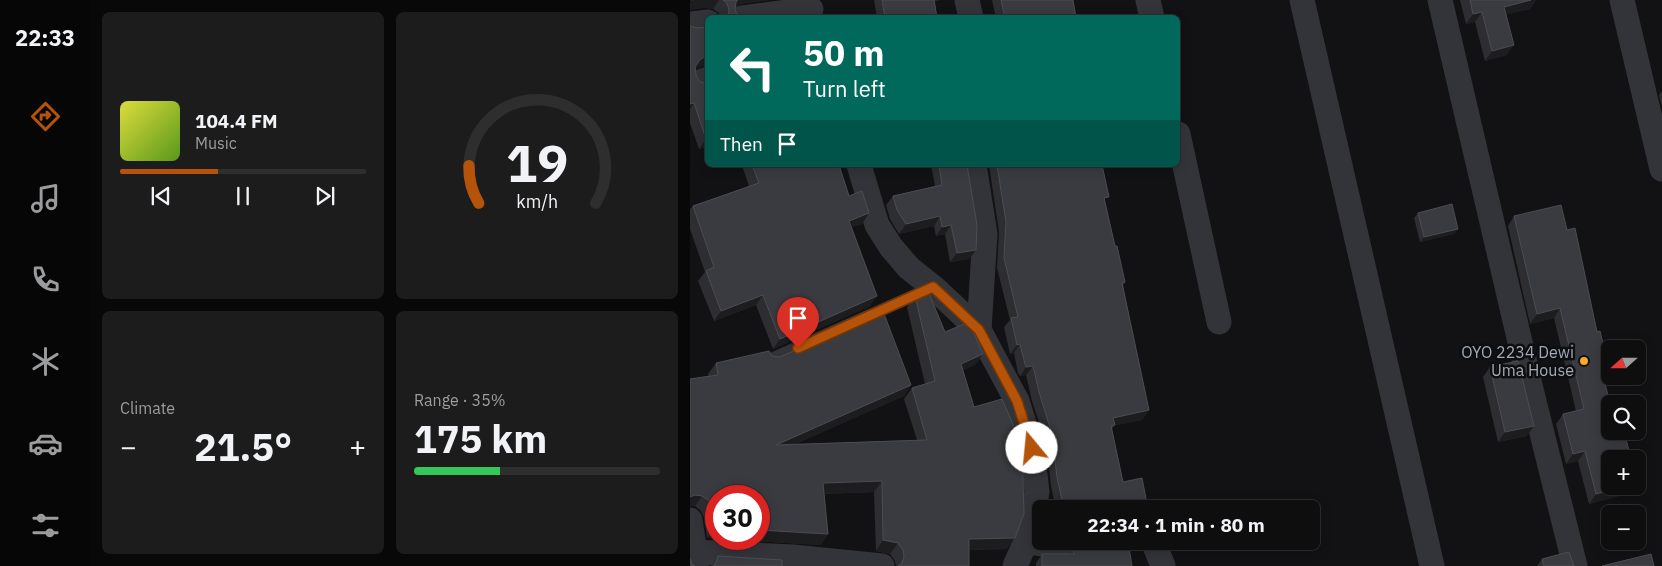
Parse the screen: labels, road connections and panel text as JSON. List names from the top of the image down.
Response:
{
  "places": ["OYO 2234 Dewi Uma House"],
  "north": "left",
  "page": {
    "tabs": "22:33",
    "turn": ["50 m", "Turn left"],
    "song": ["104.4 FM", "Music"],
    "then": "Then",
    "tile": [
      "Climate",
      ["Range · 35%", "175 km"]
    ],
    "map_buttons": ["+", "−"],
    "heat": ["−", "21.5°", "+"],
    "limit": "30",
    "trip": "22:34 · 1 min · 80 m",
    "gauge": ["19", "km/h"]
  }
}
